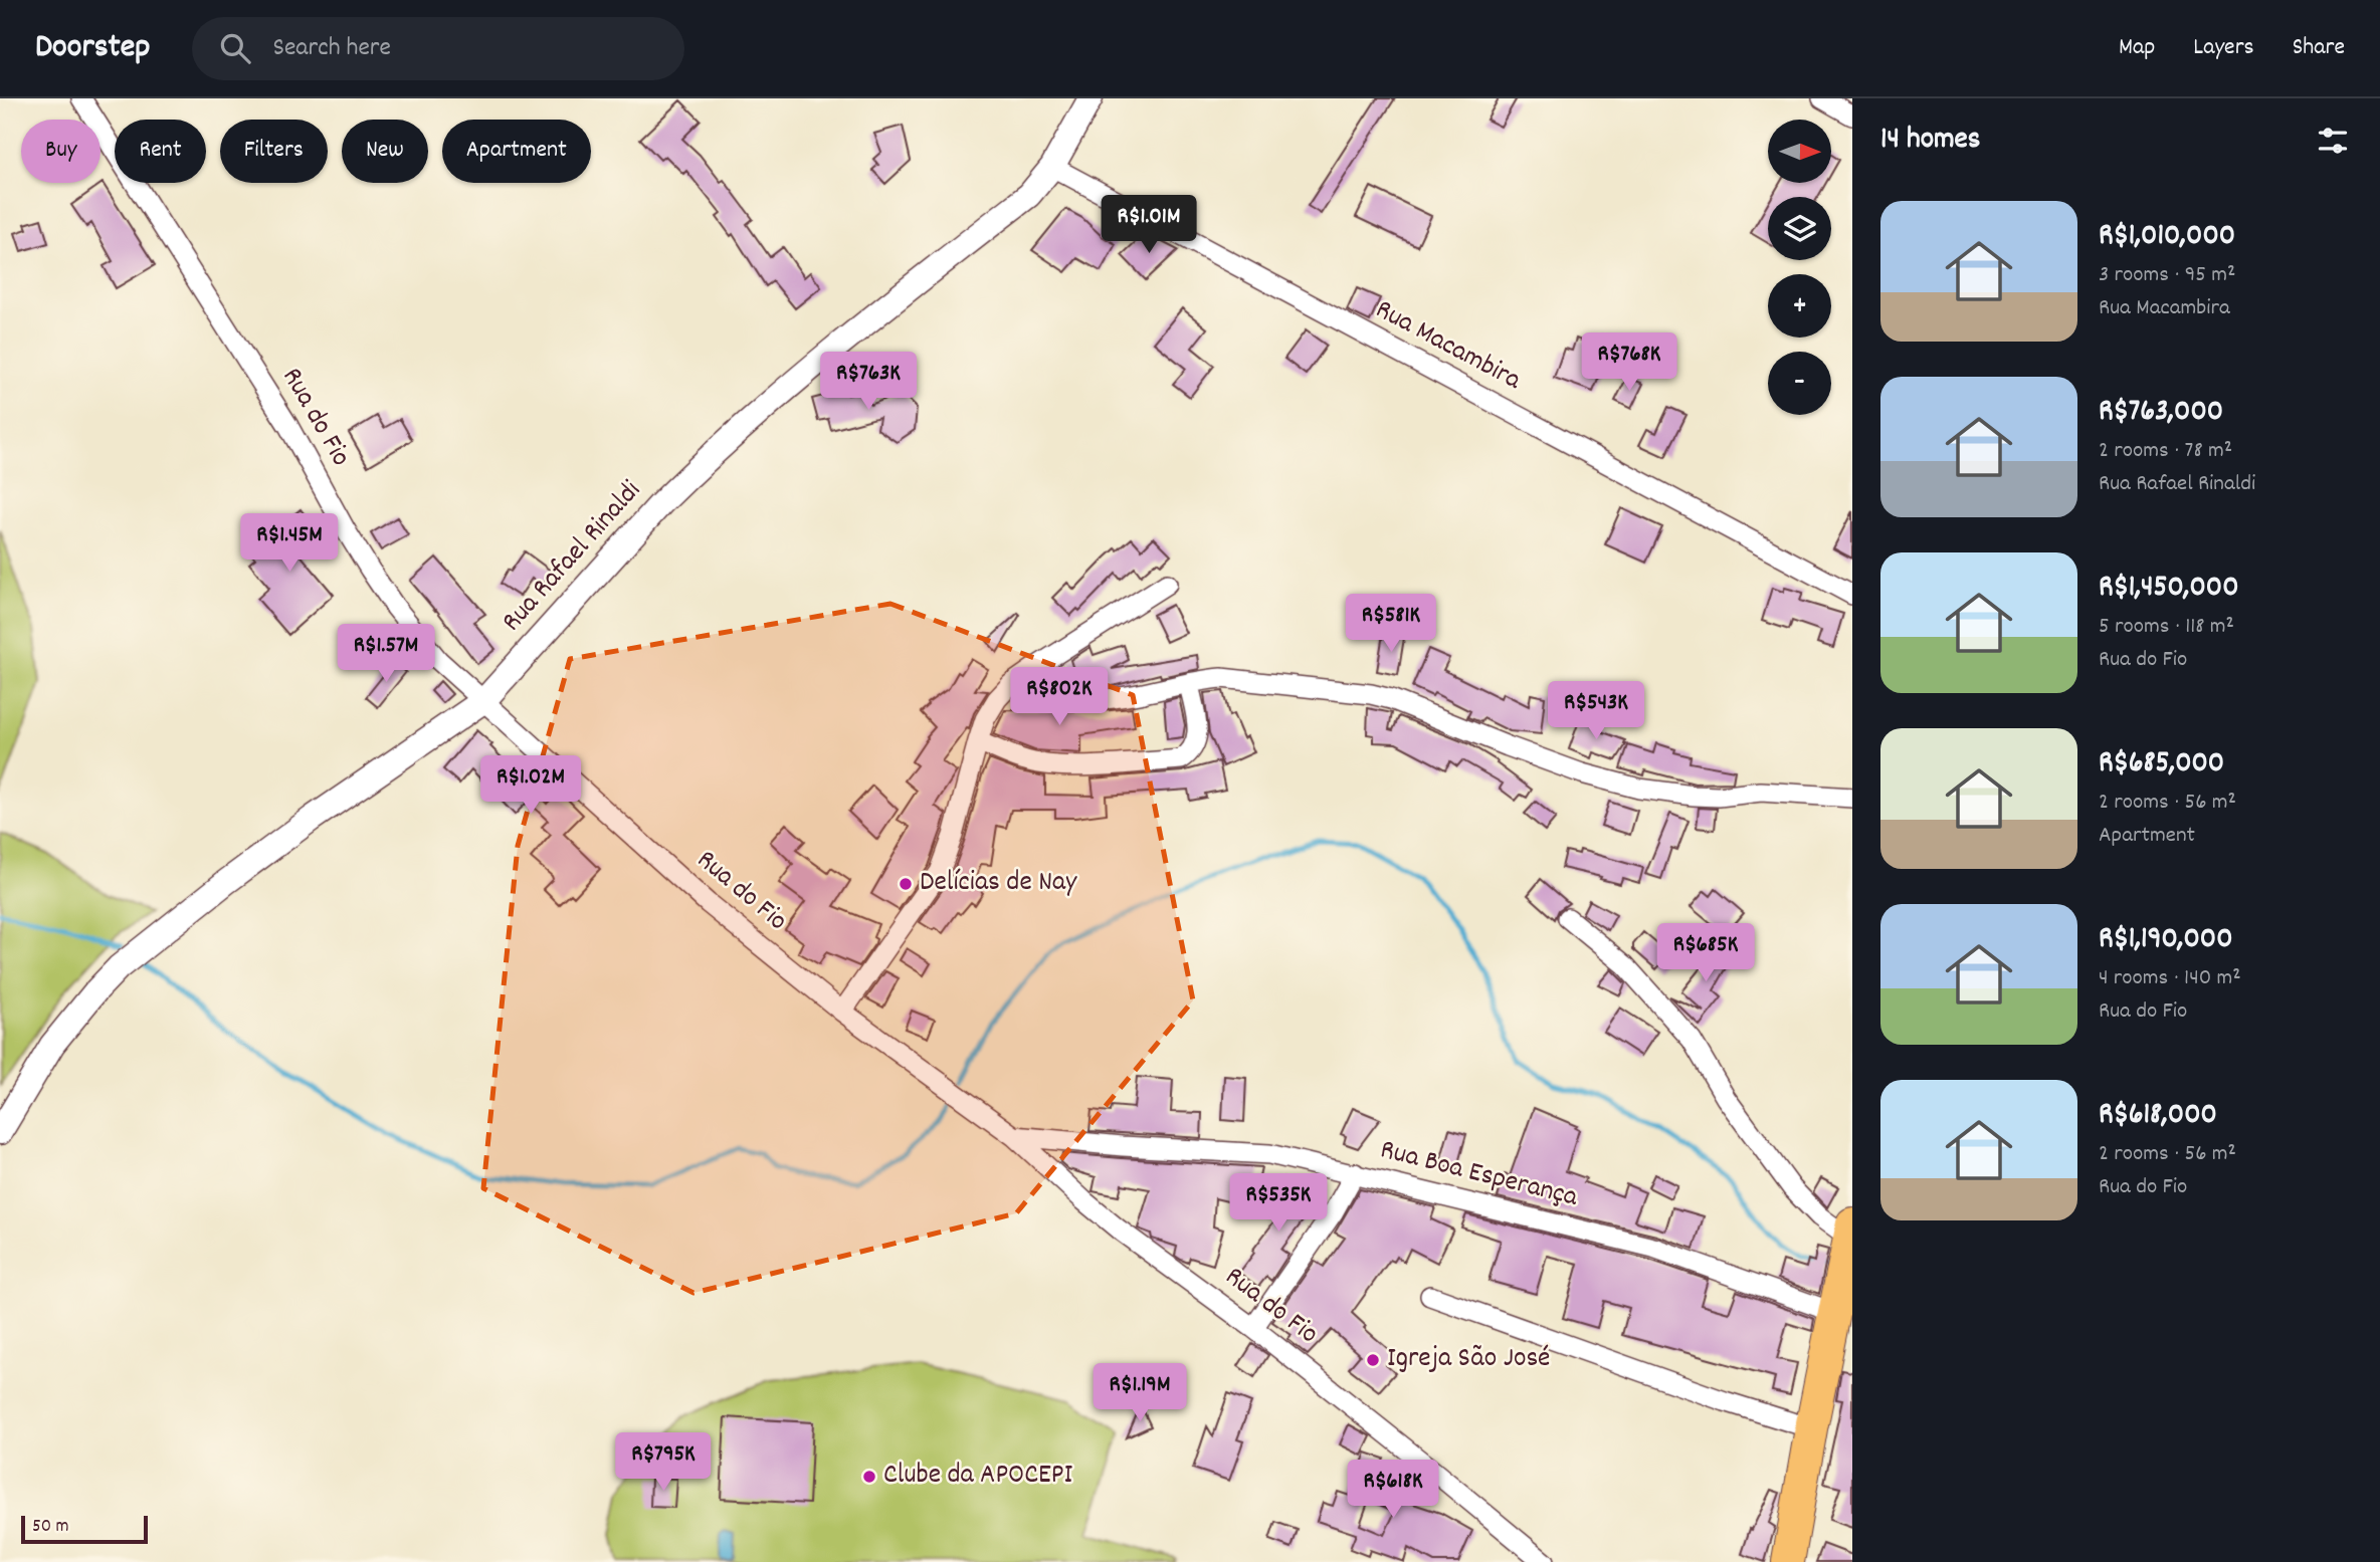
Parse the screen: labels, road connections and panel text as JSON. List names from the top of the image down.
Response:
{
  "streets": {
    "street": [
      "Rua Macambira",
      "Rua do Fio",
      "Rua Rafael Rinaldi",
      "Rua Boa Esperança"
    ]
  },
  "crossings": [
    ["Rua Macambira", "Rua Rafael Rinaldi"],
    ["Rua do Fio", "Rua Rafael Rinaldi"],
    ["Rua do Fio", "Rua Boa Esperança"]
  ],
  "places": ["Delícias de Nay", "Igreja São José", "Clube da APOCEPI"],
  "scale_bar": "50 m",
  "north": "right",
  "page": {
    "header": "Doorstep",
    "search": "Search here",
    "nav": ["Map", "Layers", "Share"],
    "heading": "14 homes",
    "map_buttons": ["+", "−"],
    "chip": [
      "Buy",
      "Rent",
      "Filters",
      "New",
      "Apartment"
    ],
    "list": [
      {
        "name": "R$1,010,000",
        "note": "3 rooms · 95 m² · Rua Macambira"
      },
      {
        "name": "R$763,000",
        "note": "2 rooms · 78 m² · Rua Rafael Rinaldi"
      },
      {
        "name": "R$1,450,000",
        "note": "5 rooms · 118 m² · Rua do Fio"
      },
      {
        "name": "R$685,000",
        "note": "2 rooms · 56 m² · Apartment"
      },
      {
        "name": "R$1,190,000",
        "note": "4 rooms · 140 m² · Rua do Fio"
      },
      {
        "name": "R$618,000",
        "note": "2 rooms · 56 m² · Rua do Fio"
      }
    ],
    "price": [
      "R$1.01M",
      "R$768K",
      "R$763K",
      "R$1.45M",
      "R$581K",
      "R$1.57M",
      "R$802K",
      "R$543K",
      "R$1.02M",
      "R$685K",
      "R$535K",
      "R$1.19M",
      "R$795K",
      "R$618K"
    ],
    "scale": "50 m"
  }
}
